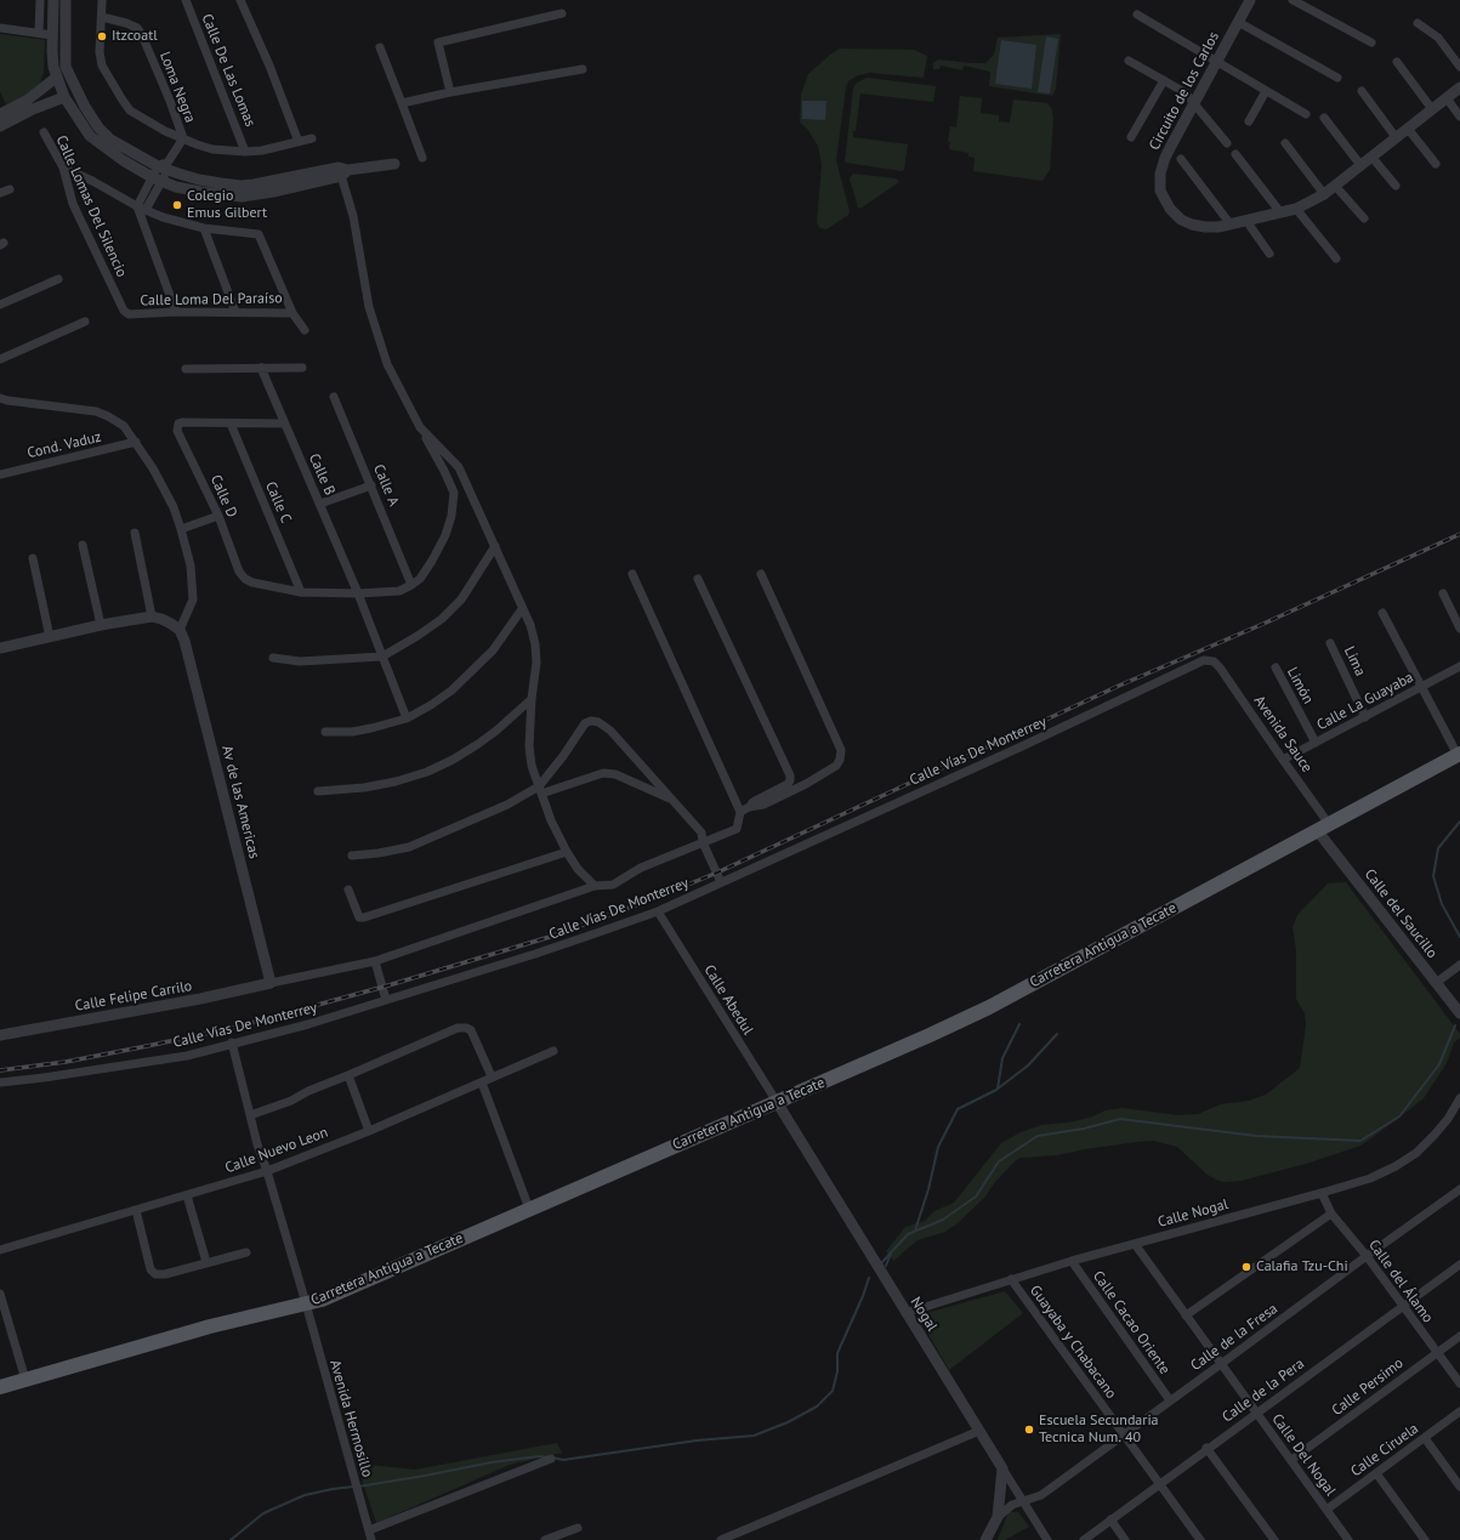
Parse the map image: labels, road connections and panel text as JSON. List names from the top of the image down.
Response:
{
  "streets": {
    "main road": ["Carretera Antigua a Tecate"],
    "street": [
      "Calle De Las Lomas",
      "Loma Negra",
      "Circuito de los Carlos",
      "Calle Lomas Del Silencio",
      "Calle Loma Del Paraíso",
      "Cond. Vaduz",
      "Calle B",
      "Calle A",
      "Calle D",
      "Calle C",
      "Lima",
      "Limón",
      "Calle La Guayaba",
      "Avenida Sauce",
      "Calle Vías De Monterrey",
      "Av de las Americas",
      "Calle del Saucillo",
      "Calle Felipe Carrilo",
      "Calle Abedul",
      "Calle Nuevo Leon",
      "Calle Nogal",
      "Calle del Álamo",
      "Nogal",
      "Calle Cacao Oriente",
      "Calle de la Fresa",
      "Guayaba y Chabacano",
      "Calle Persimo",
      "Calle de la Pera",
      "Avenida Hermosillo",
      "Calle Ciruela",
      "Calle Del Nogal"
    ]
  },
  "crossings": [
    ["Calle Lomas Del Silencio", "Calle Loma Del Paraíso"],
    ["Calle D", "Calle C"],
    ["Lima", "Calle La Guayaba"],
    ["Limón", "Calle La Guayaba"],
    ["Calle La Guayaba", "Avenida Sauce"],
    ["Avenida Sauce", "Calle Vías De Monterrey"],
    ["Avenida Sauce", "Calle del Saucillo"],
    ["Avenida Sauce", "Carretera Antigua a Tecate"],
    ["Calle Vías De Monterrey", "Calle Abedul"],
    ["Calle Vías De Monterrey", "Avenida Hermosillo"],
    ["Av de las Americas", "Calle Felipe Carrilo"],
    ["Calle del Saucillo", "Carretera Antigua a Tecate"],
    ["Carretera Antigua a Tecate", "Calle Abedul"],
    ["Carretera Antigua a Tecate", "Nogal"],
    ["Carretera Antigua a Tecate", "Avenida Hermosillo"],
    ["Calle Abedul", "Nogal"],
    ["Calle Nuevo Leon", "Avenida Hermosillo"],
    ["Calle Nogal", "Calle del Álamo"],
    ["Calle Nogal", "Nogal"],
    ["Calle Nogal", "Calle Cacao Oriente"],
    ["Calle Nogal", "Guayaba y Chabacano"],
    ["Calle Nogal", "Calle Del Nogal"],
    ["Calle del Álamo", "Calle de la Fresa"],
    ["Calle del Álamo", "Calle Persimo"],
    ["Calle del Álamo", "Calle de la Pera"],
    ["Nogal", "Calle de la Fresa"],
    ["Calle Cacao Oriente", "Calle de la Fresa"],
    ["Calle de la Fresa", "Guayaba y Chabacano"],
    ["Calle de la Fresa", "Calle Del Nogal"],
    ["Guayaba y Chabacano", "Calle de la Pera"],
    ["Calle Persimo", "Calle Del Nogal"],
    ["Calle de la Pera", "Calle Del Nogal"],
    ["Calle Ciruela", "Calle Del Nogal"]
  ],
  "places": [
    "Itzcoatl",
    "Colegio Emus Gilbert",
    "Calafia Tzu-Chi",
    "Escuela Secundaria Tecnica Num. 40"
  ]
}
